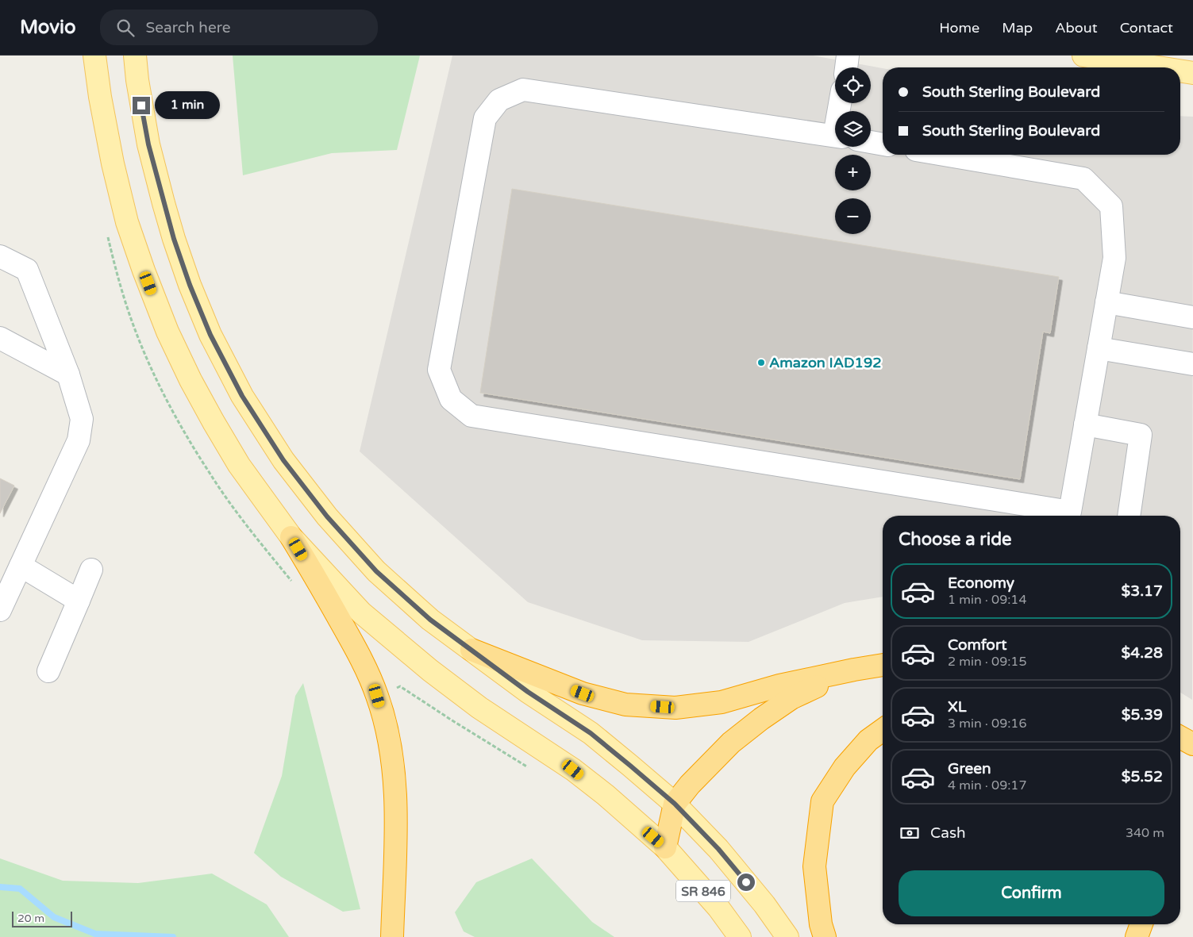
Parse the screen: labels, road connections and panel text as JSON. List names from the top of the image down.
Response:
{
  "streets": {
    "main road": ["SR 846"]
  },
  "places": ["Amazon IAD192"],
  "scale_bar": "20 m",
  "page": {
    "header": "Movio",
    "search": "Search here",
    "nav": [
      "Home",
      "Map",
      "About",
      "Contact"
    ],
    "map_buttons": ["+", "−"],
    "banner": ["South Sterling Boulevard", "South Sterling Boulevard"],
    "bubble": "1 min",
    "heading": "Choose a ride",
    "list": [
      {
        "name": "Economy",
        "note": "1 min · 09:14",
        "value": "$3.17"
      },
      {
        "name": "Comfort",
        "note": "2 min · 09:15",
        "value": "$4.28"
      },
      {
        "name": "XL",
        "note": "3 min · 09:16",
        "value": "$5.39"
      },
      {
        "name": "Green",
        "note": "4 min · 09:17",
        "value": "$5.52"
      }
    ],
    "pay": ["Cash", "340 m"],
    "buttons": "Confirm",
    "scale": "20 m"
  }
}
